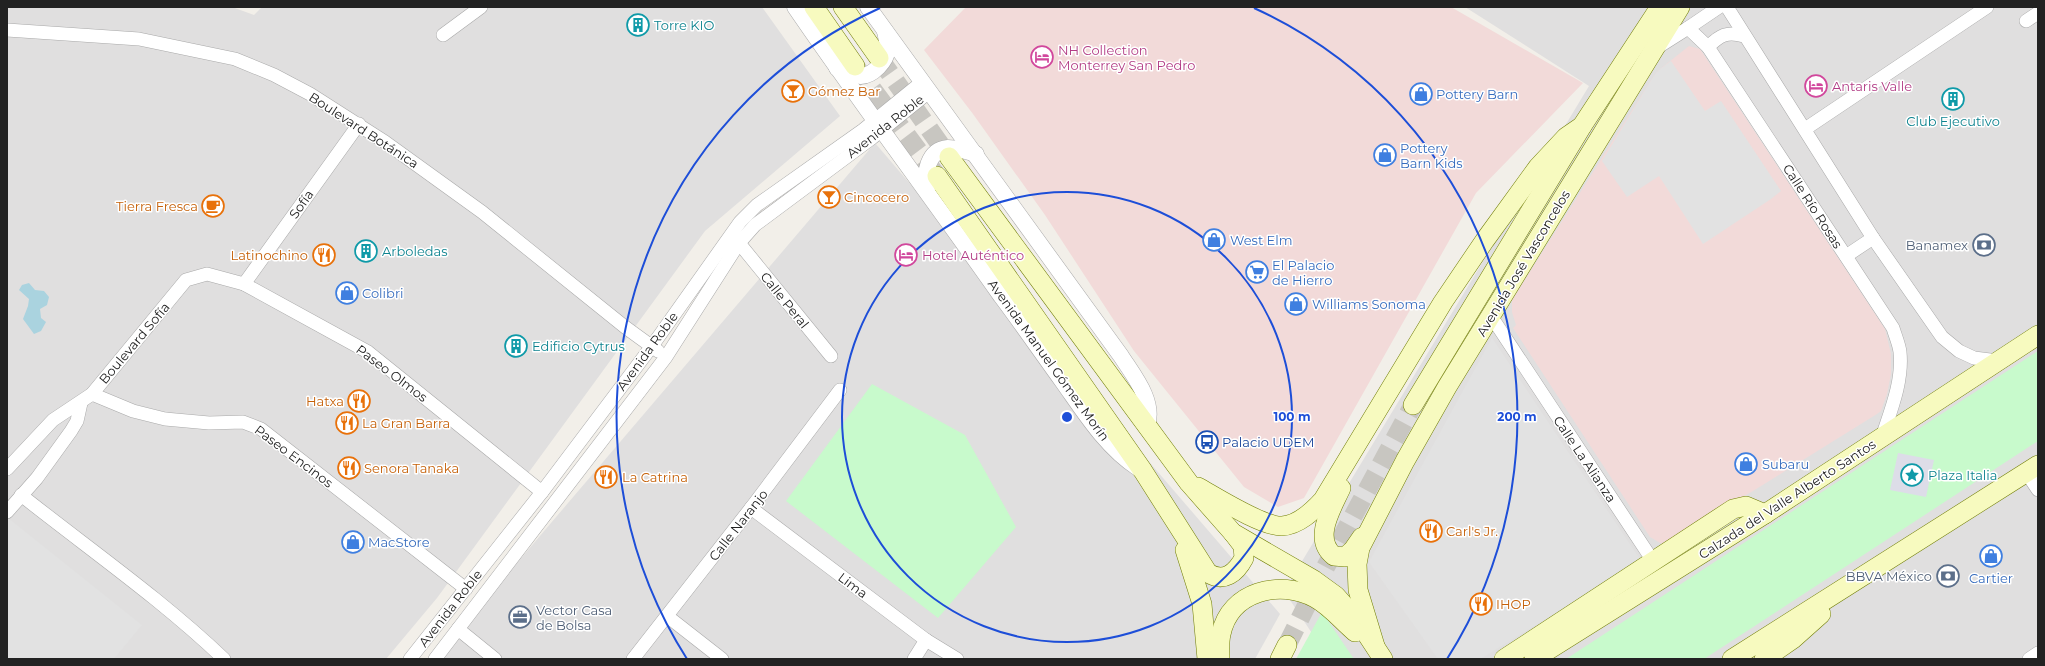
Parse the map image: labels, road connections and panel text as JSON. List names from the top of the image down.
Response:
{
  "streets": {
    "main road": ["Avenida José Vasconcelos", "Avenida Manuel Gómez Morín", "Calzada del Valle Alberto Santos"],
    "street": [
      "Avenida Roble",
      "Boulevard Botánica",
      "Sofía",
      "Calle Río Rosas",
      "Calle Peral",
      "Boulevard Sofía",
      "Paseo Olmos",
      "Paseo Encinos",
      "Calle La Alianza",
      "Calle Naranjo",
      "Lima"
    ]
  },
  "crossings": [
    ["Avenida Roble", "Boulevard Botánica"],
    ["Avenida Roble", "Calle Peral"],
    ["Avenida Roble", "Avenida Manuel Gómez Morín"],
    ["Avenida Roble", "Paseo Olmos"],
    ["Avenida Roble", "Paseo Encinos"],
    ["Boulevard Botánica", "Sofía"],
    ["Sofía", "Paseo Olmos"],
    ["Calle Río Rosas", "Calzada del Valle Alberto Santos"],
    ["Avenida José Vasconcelos", "Calle La Alianza"],
    ["Boulevard Sofía", "Paseo Olmos"],
    ["Boulevard Sofía", "Paseo Encinos"],
    ["Calle Naranjo", "Lima"]
  ],
  "places": {
    "building": [
      "Torre KIO",
      "Club Ejecutivo",
      "Arboledas",
      "Edificio Cytrus"
    ],
    "hotel": ["NH Collection Monterrey San Pedro", "Antaris Valle", "Hotel Auténtico"],
    "bar": ["Gómez Bar", "Cincocero"],
    "shop": [
      "Pottery Barn",
      "Pottery Barn Kids",
      "West Elm",
      "Colibri",
      "Williams Sonoma",
      "Subaru",
      "MacStore",
      "Cartier"
    ],
    "cafe": ["Tierra Fresca"],
    "bank": ["Banamex", "BBVA México"],
    "restaurant": [
      "Latinochino",
      "Hatxa",
      "La Gran Barra",
      "Senora Tanaka",
      "La Catrina",
      "Carl's Jr.",
      "IHOP"
    ],
    "supermarket": ["El Palacio de Hierro"],
    "bus stop": ["Palacio UDEM"],
    "place": ["Plaza Italia"],
    "office": ["Vector Casa de Bolsa"]
  },
  "rings": ["100 m", "200 m"]
}
